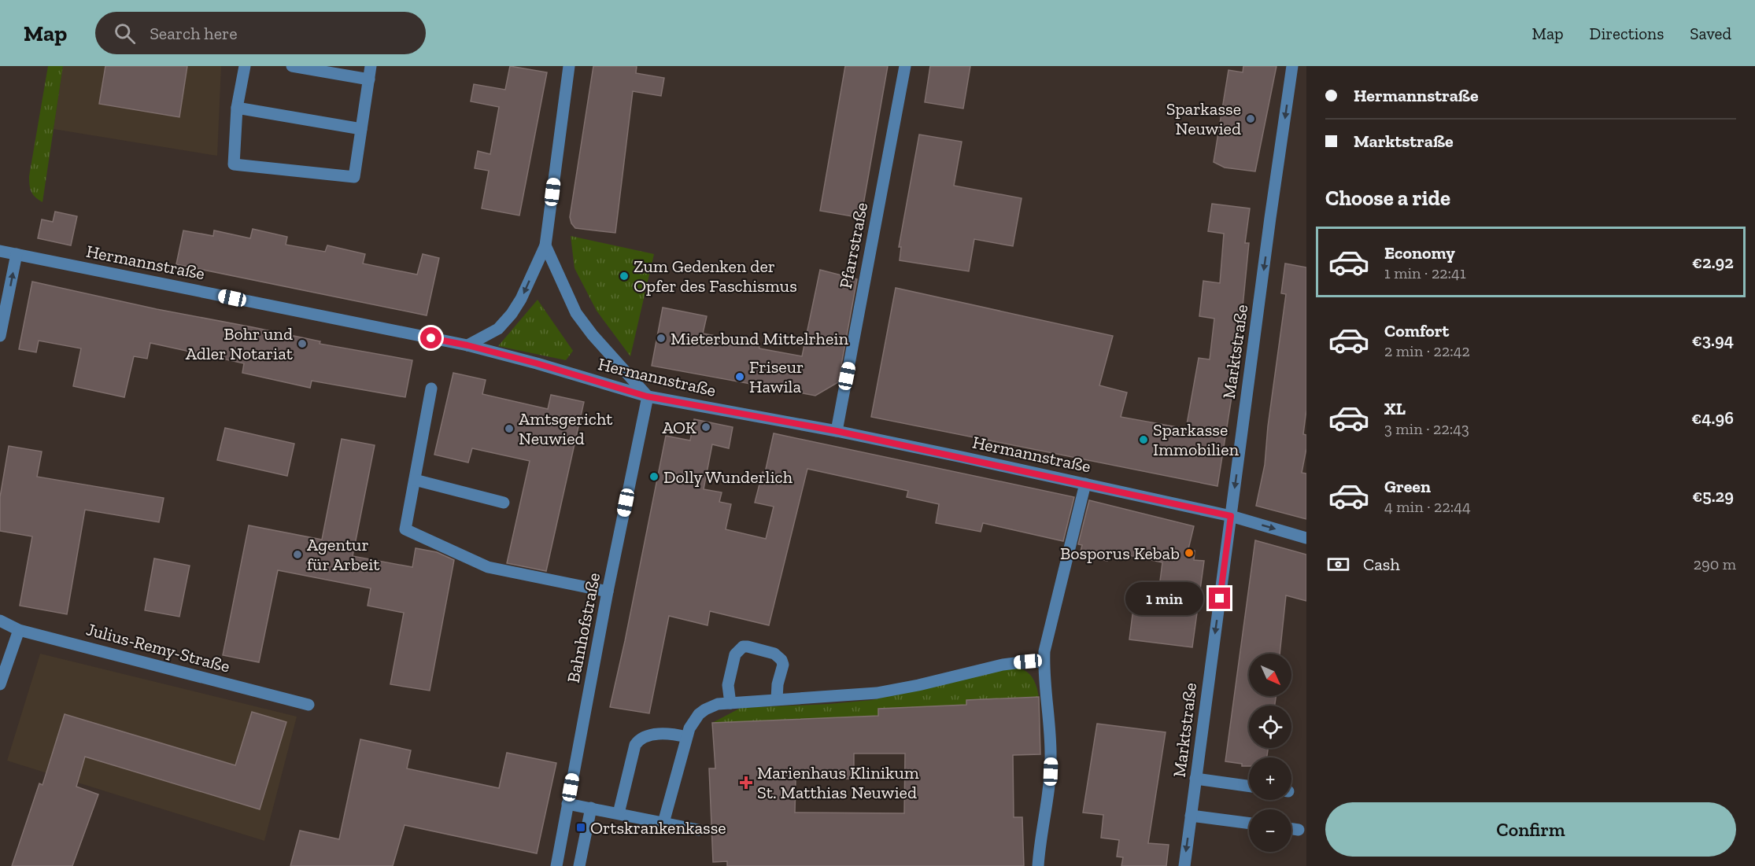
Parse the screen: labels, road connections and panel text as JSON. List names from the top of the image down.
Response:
{
  "streets": {
    "street": [
      "Pfarrstraße",
      "Hermannstraße",
      "Marktstraße",
      "Bahnhofstraße",
      "Julius-Remy-Straße"
    ]
  },
  "crossings": [
    ["Pfarrstraße", "Hermannstraße"],
    ["Hermannstraße", "Marktstraße"],
    ["Hermannstraße", "Bahnhofstraße"]
  ],
  "one_way": ["Marktstraße"],
  "places": {
    "other": [
      "Sparkasse Neuwied",
      "Zum Gedenken der Opfer des Faschismus",
      "Mieterbund Mittelrhein",
      "Bohr und Adler Notariat",
      "Friseur Hawila",
      "AOK",
      "Amtsgericht Neuwied",
      "Sparkasse Immobilien",
      "Dolly Wunderlich",
      "Bosporus Kebab",
      "Agentur für Arbeit"
    ],
    "health": ["Marienhaus Klinikum St. Matthias Neuwied"],
    "transit": ["Ortskrankenkasse"]
  },
  "north": "bottom right",
  "page": {
    "header": "Map",
    "search": "Search here",
    "nav": ["Map", "Directions", "Saved"],
    "banner": ["Hermannstraße", "Marktstraße"],
    "heading": "Choose a ride",
    "list": [
      {
        "name": "Economy",
        "note": "1 min · 22:41",
        "value": "€2.92"
      },
      {
        "name": "Comfort",
        "note": "2 min · 22:42",
        "value": "€3.94"
      },
      {
        "name": "XL",
        "note": "3 min · 22:43",
        "value": "€4.96"
      },
      {
        "name": "Green",
        "note": "4 min · 22:44",
        "value": "€5.29"
      }
    ],
    "pay": ["Cash", "290 m"],
    "bubble": "1 min",
    "map_buttons": ["+", "−"],
    "buttons": "Confirm"
  }
}
